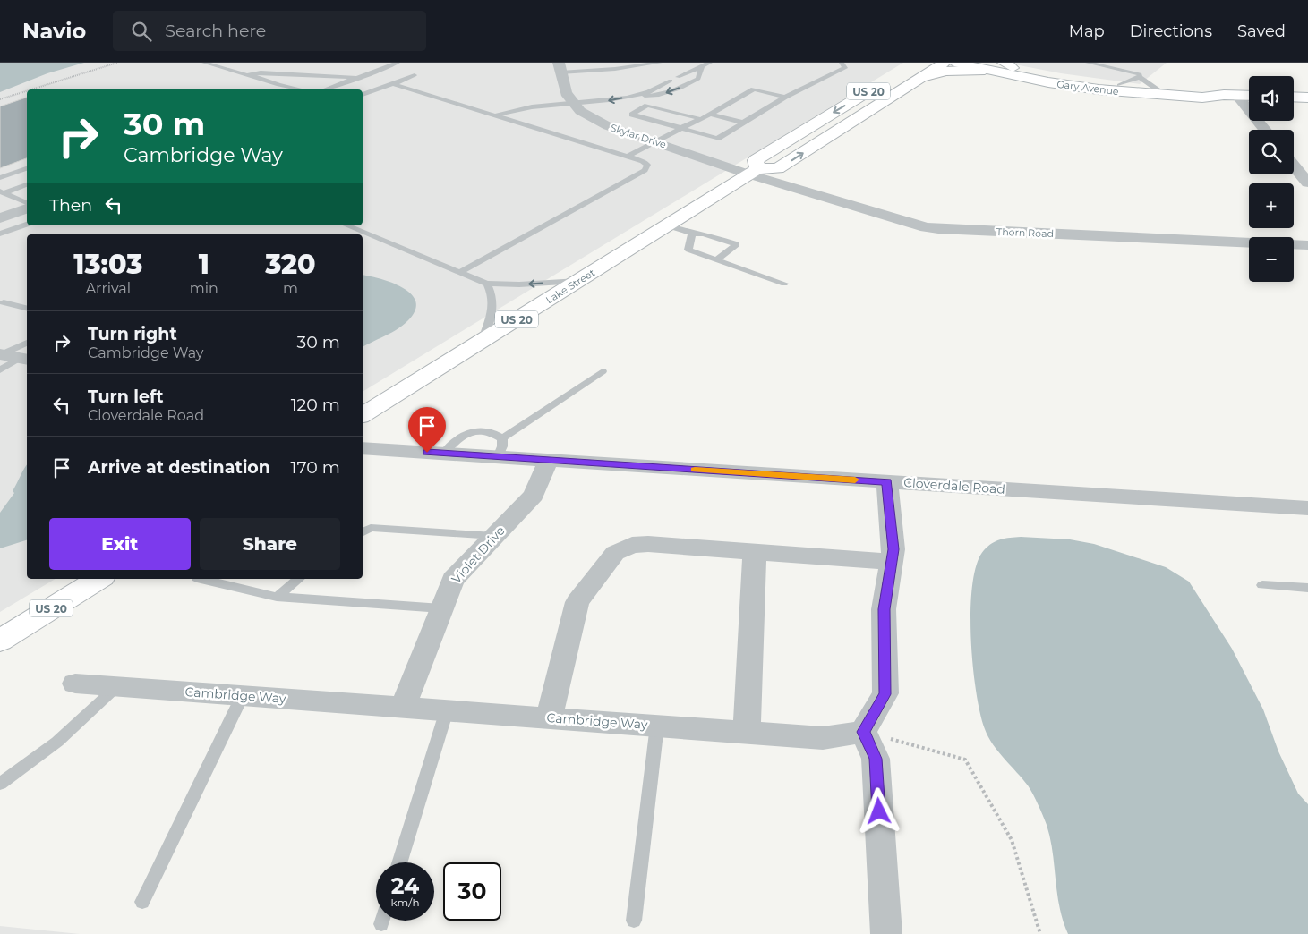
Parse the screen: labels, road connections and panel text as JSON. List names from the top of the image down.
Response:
{
  "streets": {
    "main road": ["Gary Avenue", "US 20", "Lake Street"],
    "street": [
      "Skylar Drive",
      "Thorn Road",
      "Cloverdale Road",
      "Violet Drive",
      "Cambridge Way"
    ]
  },
  "crossings": [
    ["Skylar Drive", "Thorn Road"],
    ["Skylar Drive", "Lake Street"],
    ["Thorn Road", "Lake Street"],
    ["Cloverdale Road", "Violet Drive"],
    ["Violet Drive", "Cambridge Way"]
  ],
  "page": {
    "header": "Navio",
    "search": "Search here",
    "nav": ["Map", "Directions", "Saved"],
    "map_buttons": ["+", "−"],
    "turn": ["30 m", "Cambridge Way"],
    "then": "Then",
    "eta": [
      "13:03",
      "Arrival",
      "1",
      "min",
      "320",
      "m"
    ],
    "list": [
      {
        "name": "Turn right",
        "note": "Cambridge Way",
        "value": "30 m"
      },
      {
        "name": "Turn left",
        "note": "Cloverdale Road",
        "value": "120 m"
      },
      {
        "name": "Arrive at destination",
        "value": "170 m"
      }
    ],
    "buttons": ["Exit", "Share"],
    "speed": "24 km/h",
    "limit": "30"
  }
}
